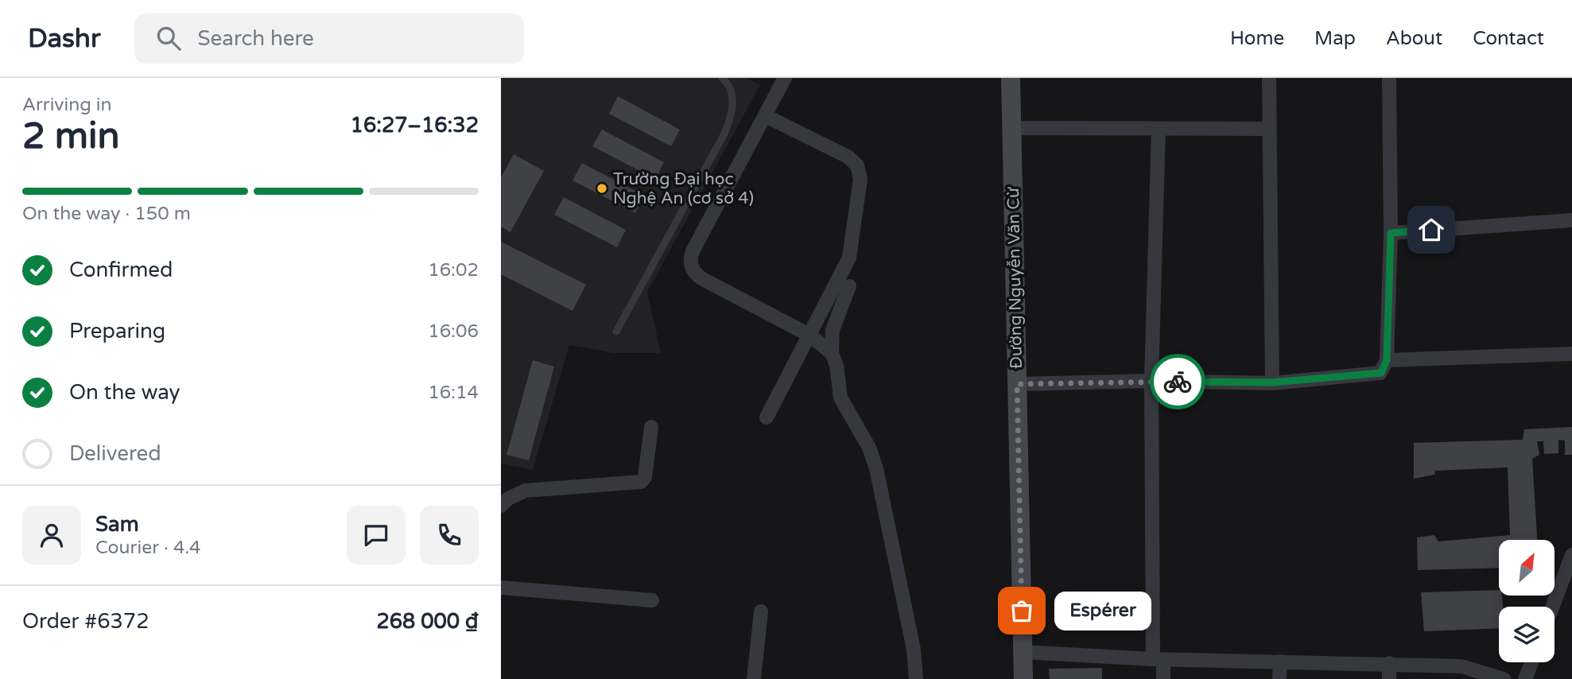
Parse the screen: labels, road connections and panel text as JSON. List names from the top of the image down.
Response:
{
  "streets": {
    "main road": ["Đường Nguyễn Văn Cừ"]
  },
  "places": ["Trường Đại học Nghệ An (cơ sở 4)", "Espérer"],
  "north": "top right",
  "page": {
    "header": "Dashr",
    "search": "Search here",
    "nav": [
      "Home",
      "Map",
      "About",
      "Contact"
    ],
    "heading": ["2 min", "Arriving in", "16:27–16:32"],
    "panel": [
      "Sam",
      "Courier · 4.4",
      "Order #6372",
      "268 000 ₫"
    ],
    "bar": "On the way · 150 m",
    "list": [
      ["Confirmed", "16:02"],
      ["Preparing", "16:06"],
      ["On the way", "16:14"],
      "Delivered"
    ],
    "bubble": "Espérer"
  }
}
